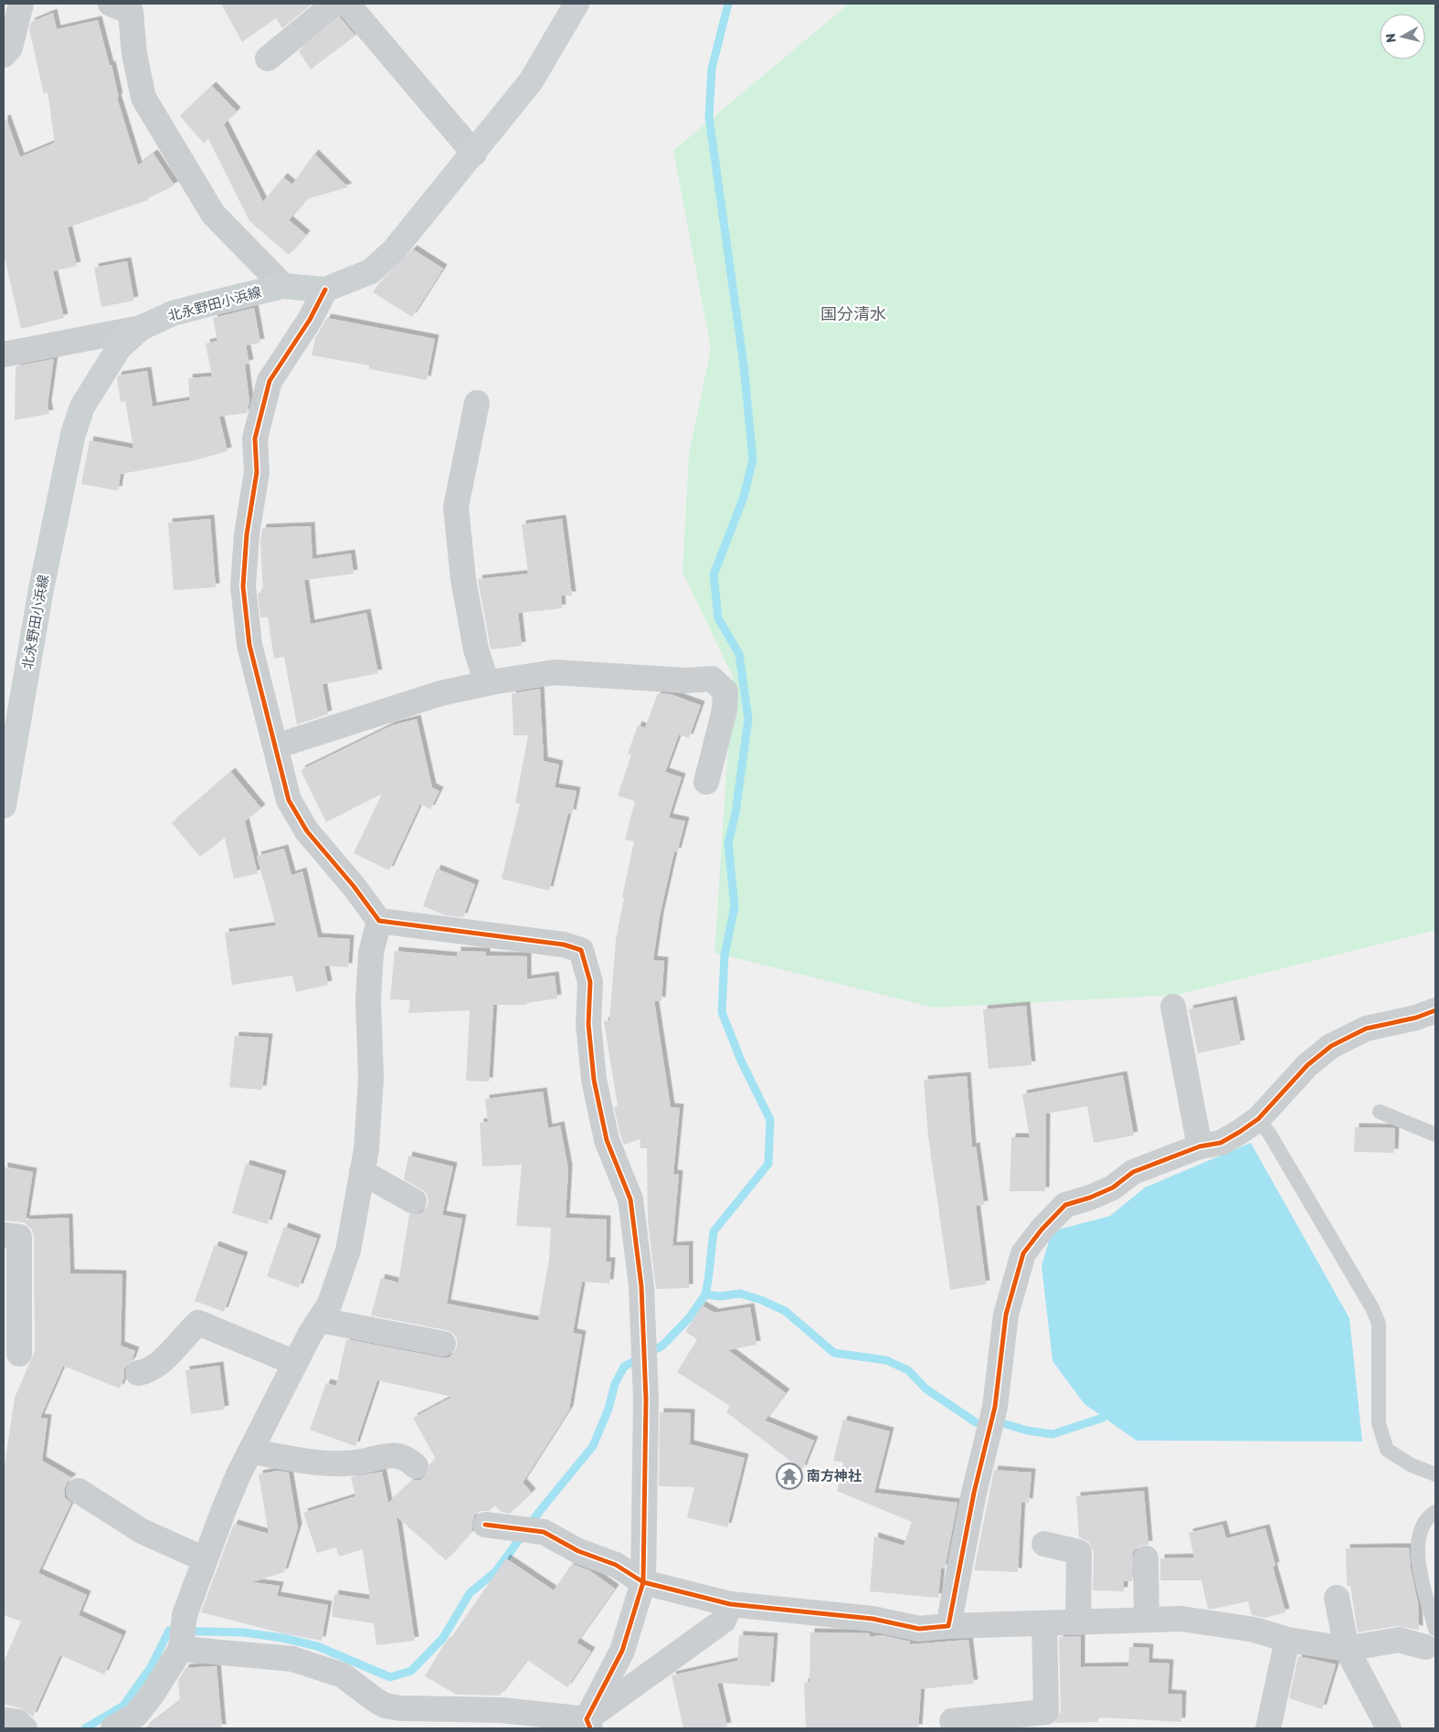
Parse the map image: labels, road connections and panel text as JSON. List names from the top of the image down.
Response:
{
  "streets": {
    "main road": ["北永野田小浜線"]
  },
  "districts": ["国分清水"],
  "places": {
    "temple": ["南方神社"]
  },
  "north": "left"
}
